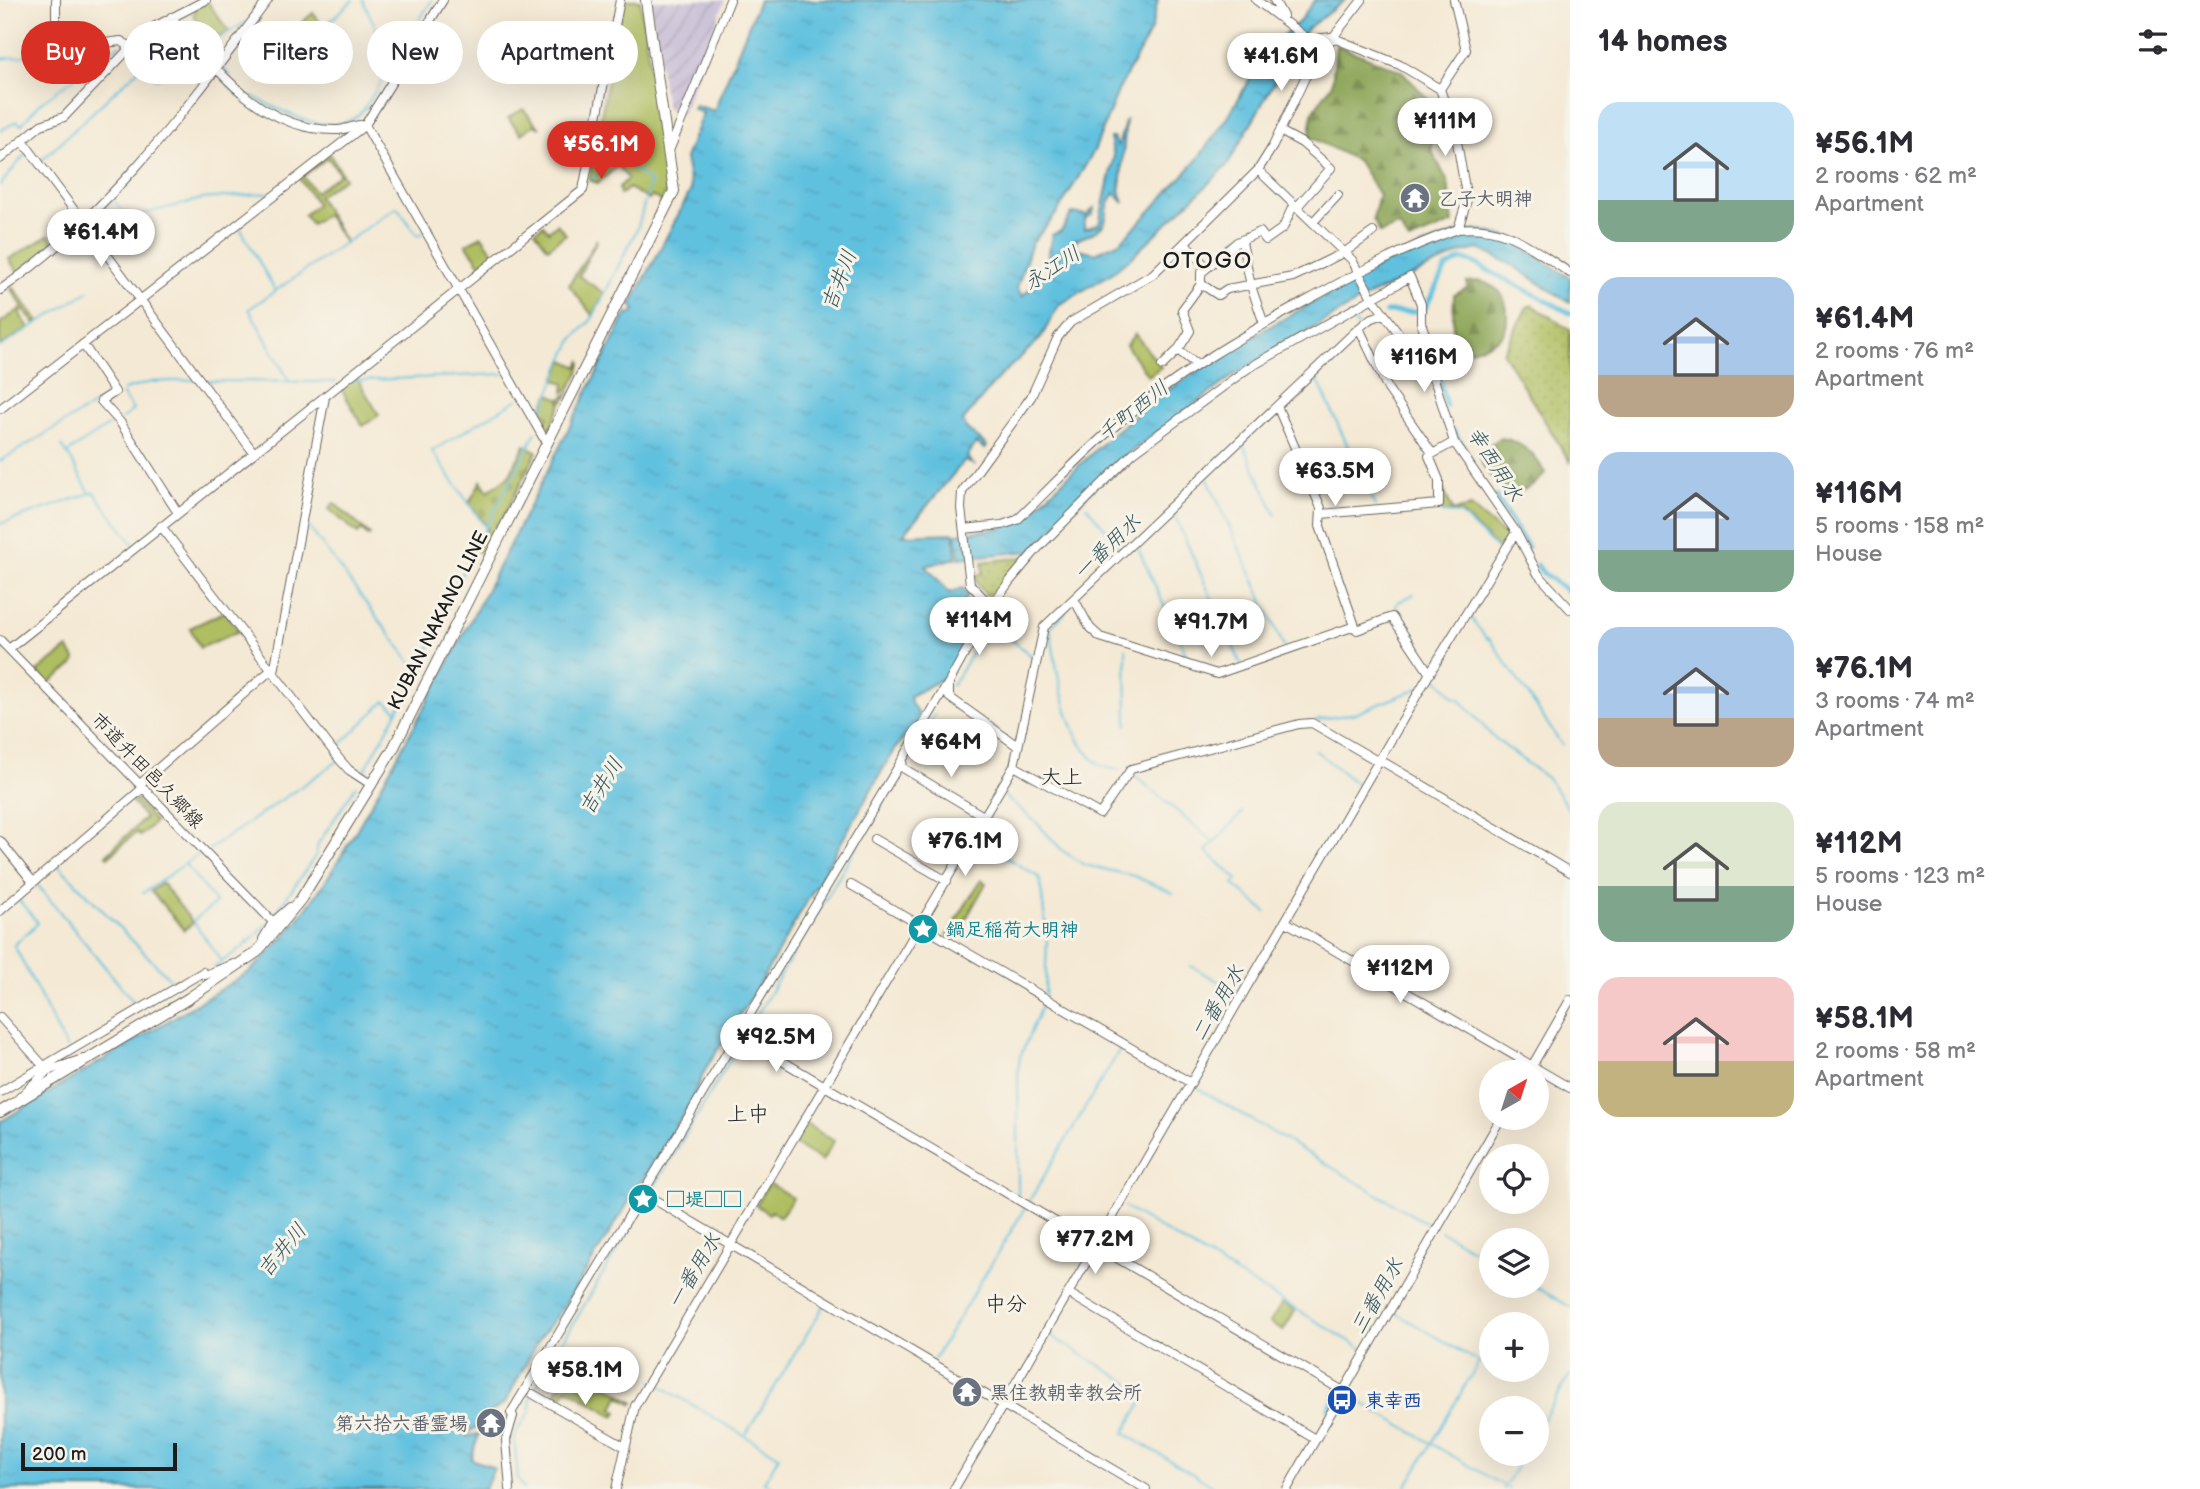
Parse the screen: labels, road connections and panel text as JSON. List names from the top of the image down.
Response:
{
  "streets": {
    "main road": ["KUBAN NAKANO LINE"],
    "street": ["市道升田邑久郷線"]
  },
  "districts": [
    "OTOGO",
    "大上",
    "上中",
    "中分"
  ],
  "water": [
    "永江川",
    "吉井川",
    "千町西川",
    "幸西用水",
    "一番用水",
    "二番用水",
    "三番用水"
  ],
  "places": {
    "temple": ["乙子大明神", "黒住教朝幸教会所", "第六拾六番霊場"],
    "place": ["鍋足稲荷大明神", "□堤□□"],
    "bus stop": ["東幸西"]
  },
  "scale_bar": "200 m",
  "north": "top right",
  "page": {
    "heading": "14 homes",
    "chip": [
      "Buy",
      "Rent",
      "Filters",
      "New",
      "Apartment"
    ],
    "price": [
      "¥41.6M",
      "¥111M",
      "¥56.1M",
      "¥61.4M",
      "¥116M",
      "¥63.5M",
      "¥114M",
      "¥91.7M",
      "¥64M",
      "¥76.1M",
      "¥112M",
      "¥92.5M",
      "¥77.2M",
      "¥58.1M"
    ],
    "list": [
      {
        "name": "¥56.1M",
        "note": "2 rooms · 62 m² · Apartment"
      },
      {
        "name": "¥61.4M",
        "note": "2 rooms · 76 m² · Apartment"
      },
      {
        "name": "¥116M",
        "note": "5 rooms · 158 m² · House"
      },
      {
        "name": "¥76.1M",
        "note": "3 rooms · 74 m² · Apartment"
      },
      {
        "name": "¥112M",
        "note": "5 rooms · 123 m² · House"
      },
      {
        "name": "¥58.1M",
        "note": "2 rooms · 58 m² · Apartment"
      }
    ],
    "map_buttons": ["+", "−"],
    "scale": "200 m"
  }
}
